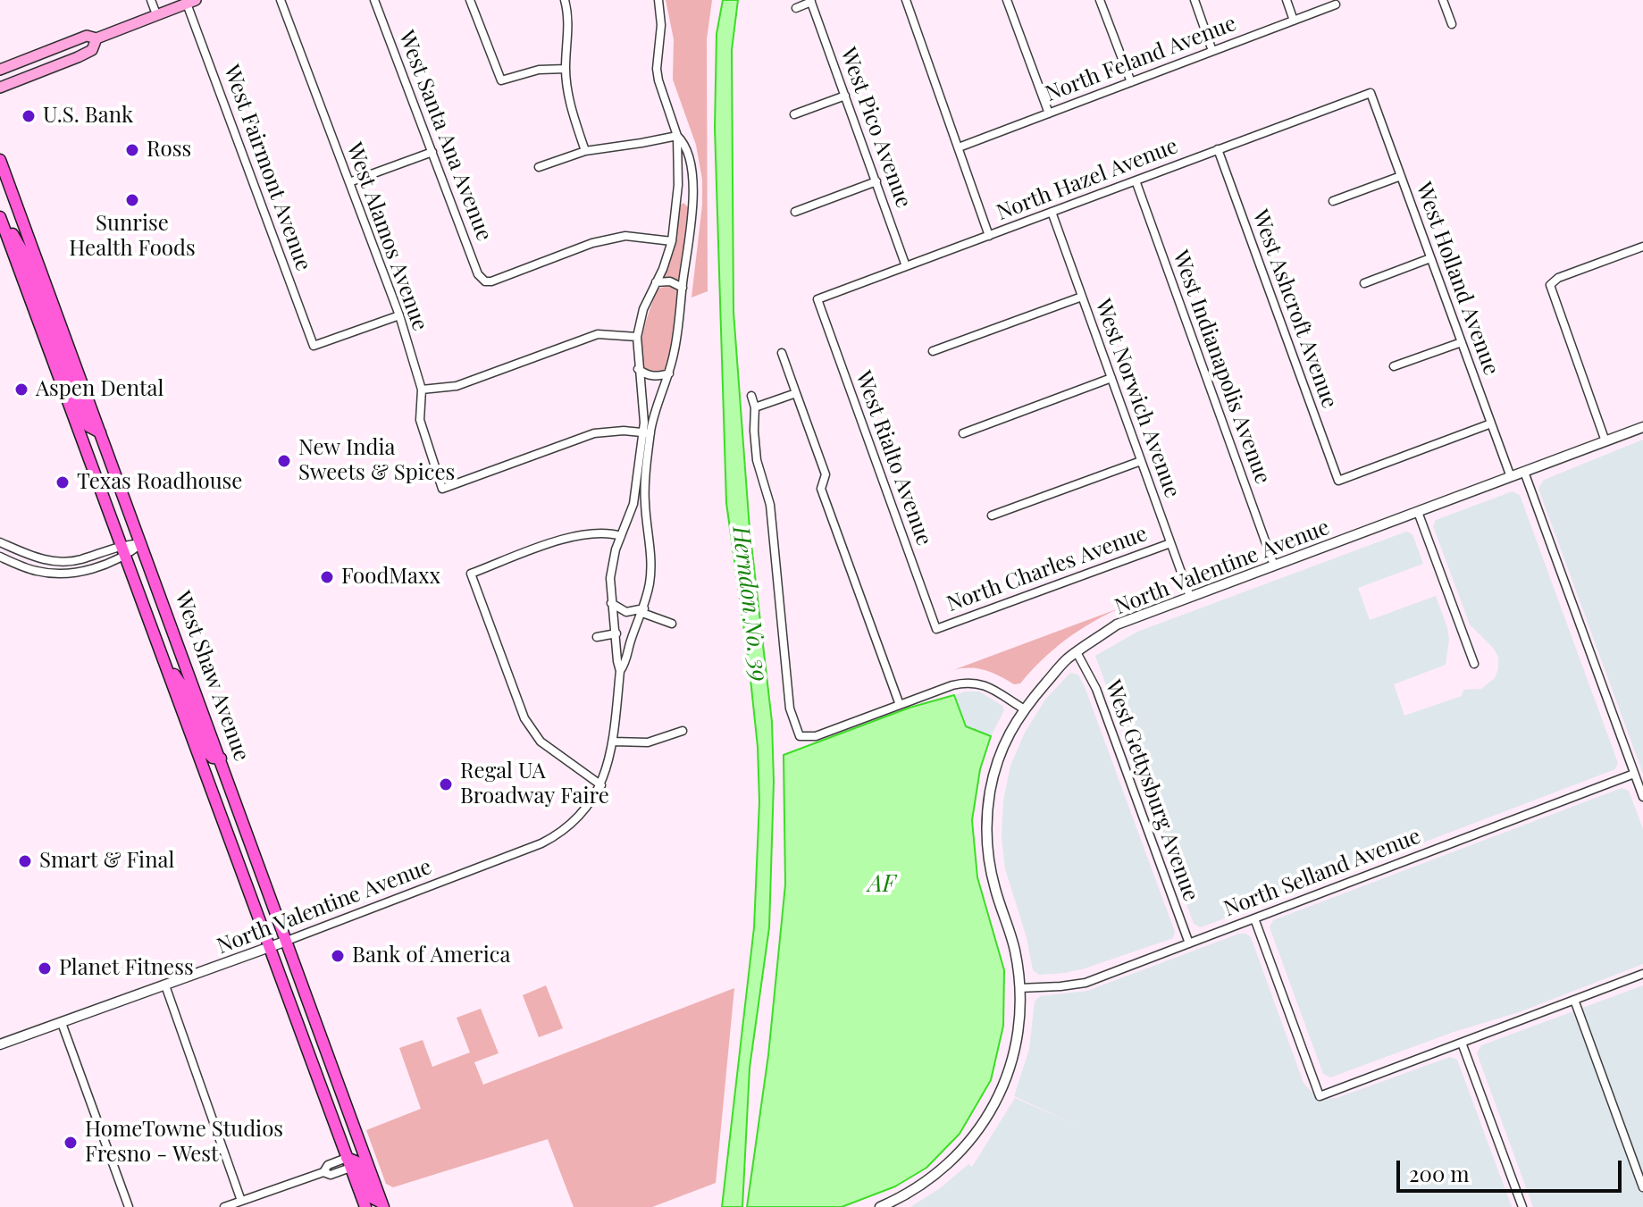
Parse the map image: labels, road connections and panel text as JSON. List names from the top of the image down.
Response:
{
  "streets": {
    "main road": ["West Shaw Avenue"],
    "street": [
      "North Feland Avenue",
      "West Pico Avenue",
      "West Santa Ana Avenue",
      "West Fairmont Avenue",
      "North Hazel Avenue",
      "West Alamos Avenue",
      "West Holland Avenue",
      "West Ashcroft Avenue",
      "West Indianapolis Avenue",
      "West Norwich Avenue",
      "West Rialto Avenue",
      "North Valentine Avenue",
      "North Charles Avenue",
      "West Gettysburg Avenue",
      "North Selland Avenue"
    ]
  },
  "crossings": [
    ["West Pico Avenue", "North Hazel Avenue"],
    ["West Fairmont Avenue", "West Alamos Avenue"],
    ["North Hazel Avenue", "West Holland Avenue"],
    ["North Hazel Avenue", "West Ashcroft Avenue"],
    ["North Hazel Avenue", "West Indianapolis Avenue"],
    ["North Hazel Avenue", "West Norwich Avenue"],
    ["North Hazel Avenue", "West Rialto Avenue"],
    ["West Holland Avenue", "West Ashcroft Avenue"],
    ["West Holland Avenue", "North Valentine Avenue"],
    ["West Indianapolis Avenue", "North Valentine Avenue"],
    ["West Norwich Avenue", "North Valentine Avenue"],
    ["West Norwich Avenue", "North Charles Avenue"],
    ["West Rialto Avenue", "North Charles Avenue"],
    ["North Valentine Avenue", "West Shaw Avenue"],
    ["North Valentine Avenue", "West Gettysburg Avenue"],
    ["North Valentine Avenue", "North Selland Avenue"],
    ["West Gettysburg Avenue", "North Selland Avenue"]
  ],
  "water": ["Herndon No. 39", "AF"],
  "places": [
    "U.S. Bank",
    "Ross",
    "Sunrise Health Foods",
    "Aspen Dental",
    "New India Sweets & Spices",
    "Texas Roadhouse",
    "FoodMaxx",
    "Regal UA Broadway Faire",
    "Smart & Final",
    "Bank of America",
    "Planet Fitness",
    "HomeTowne Studios Fresno - West"
  ],
  "scale_bar": "200 m"
}
